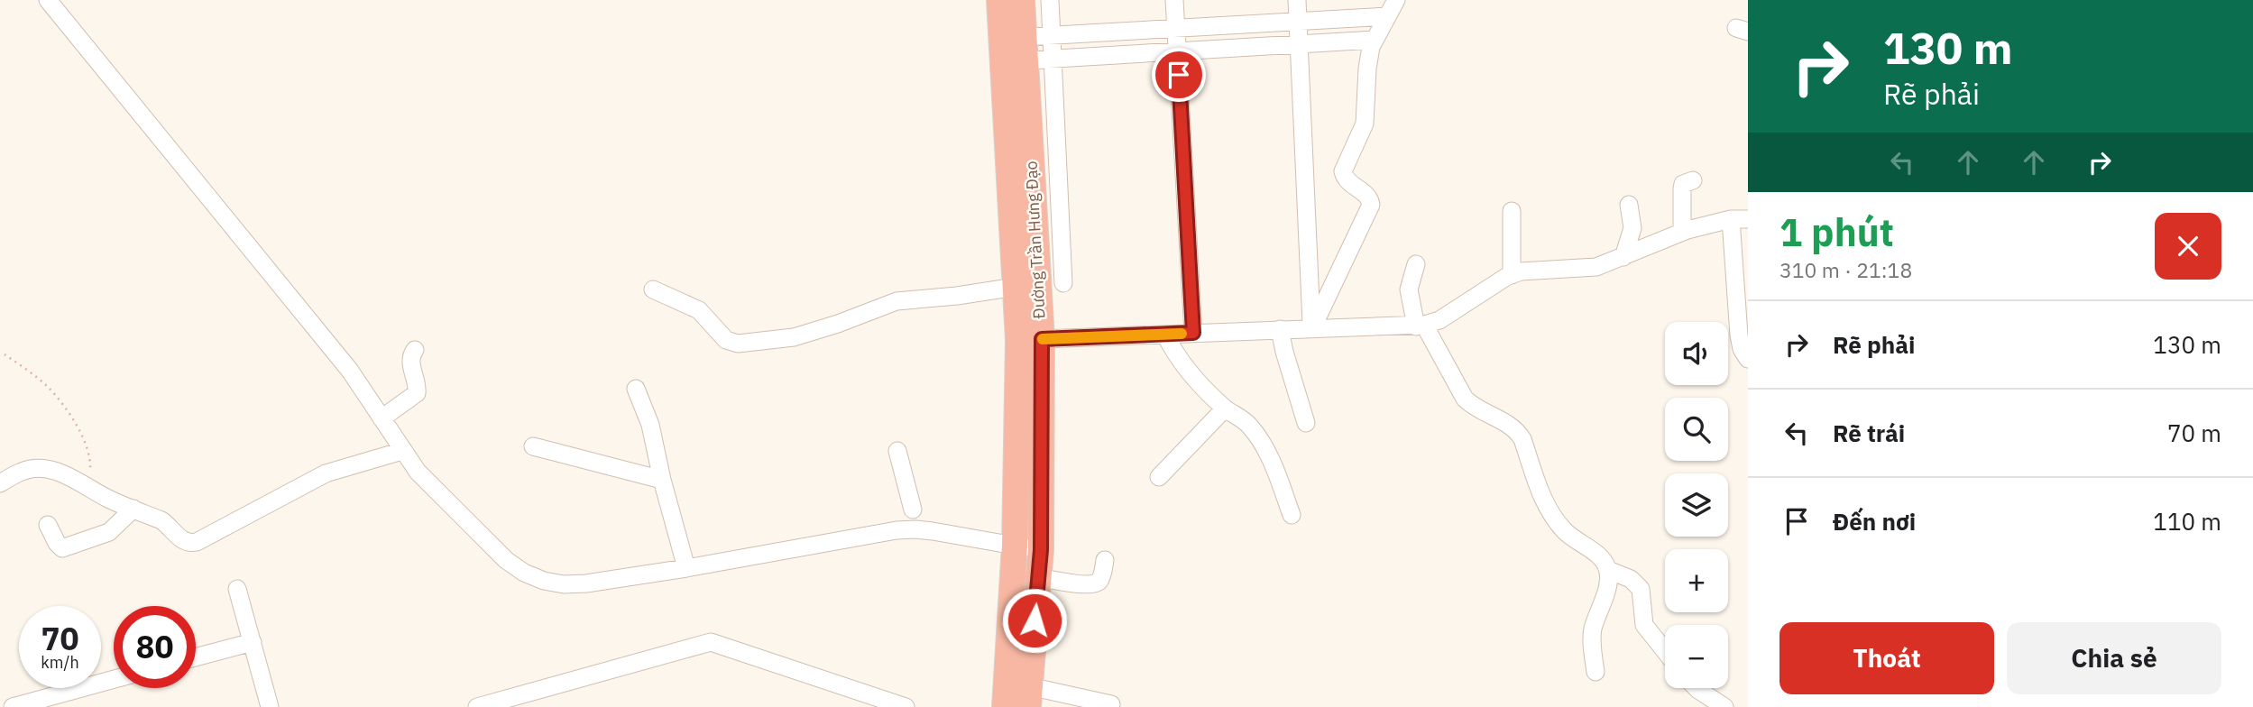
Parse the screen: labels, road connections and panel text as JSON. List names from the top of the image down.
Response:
{
  "streets": {
    "highway": ["Đường Trần Hưng Đạo"]
  },
  "page": {
    "turn": ["130 m", "Rẽ phải"],
    "heading": ["1 phút", "310 m · 21:18"],
    "list": [
      {
        "name": "Rẽ phải",
        "value": "130 m"
      },
      {
        "name": "Rẽ trái",
        "value": "70 m"
      },
      {
        "name": "Đến nơi",
        "value": "110 m"
      }
    ],
    "map_buttons": ["+", "−"],
    "speed": "70 km/h",
    "limit": "80",
    "buttons": ["Thoát", "Chia sẻ"]
  }
}
